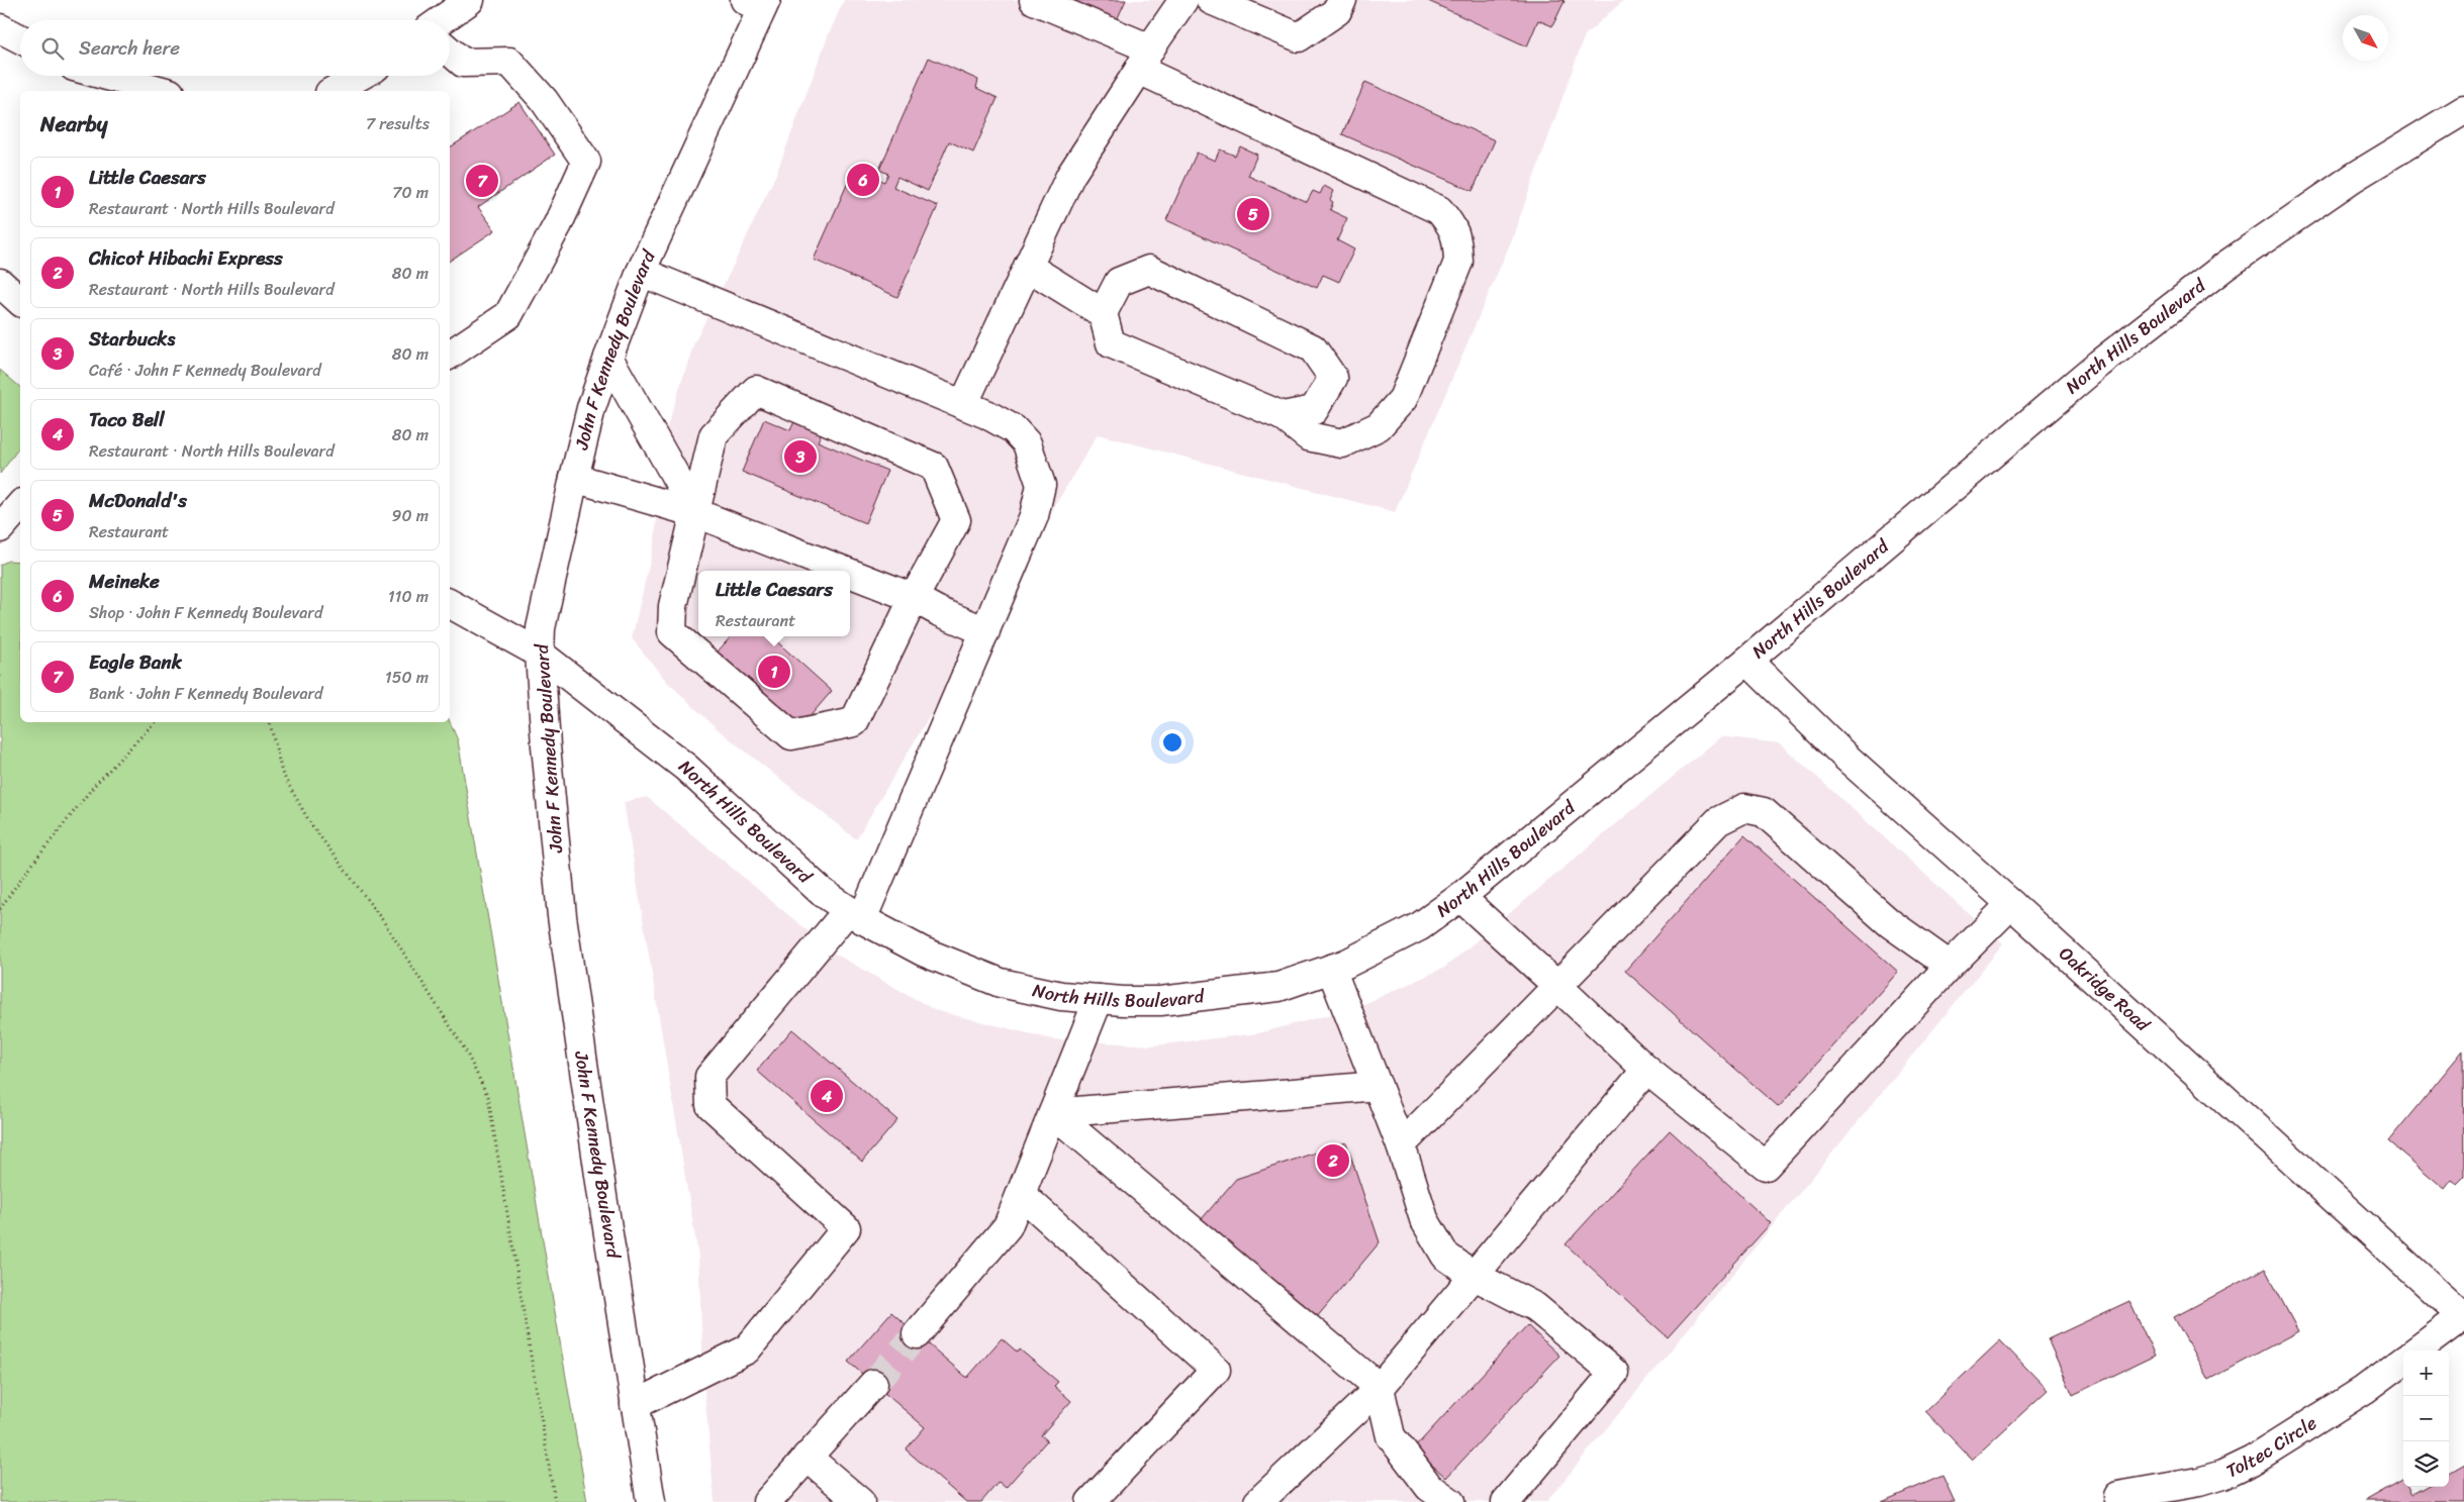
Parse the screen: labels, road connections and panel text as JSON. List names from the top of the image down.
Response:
{
  "streets": {
    "street": [
      "North Hills Boulevard",
      "John F Kennedy Boulevard",
      "Oakridge Road",
      "Toltec Circle"
    ]
  },
  "crossings": [
    ["North Hills Boulevard", "John F Kennedy Boulevard"],
    ["North Hills Boulevard", "Oakridge Road"]
  ],
  "north": "bottom right",
  "page": {
    "search": "Search here",
    "heading": ["Nearby", "7 results"],
    "list": [
      {
        "mark": "1",
        "name": "Little Caesars",
        "note": "Restaurant · North Hills Boulevard",
        "value": "70 m"
      },
      {
        "mark": "2",
        "name": "Chicot Hibachi Express",
        "note": "Restaurant · North Hills Boulevard",
        "value": "80 m"
      },
      {
        "mark": "3",
        "name": "Starbucks",
        "note": "Café · John F Kennedy Boulevard",
        "value": "80 m"
      },
      {
        "mark": "4",
        "name": "Taco Bell",
        "note": "Restaurant · North Hills Boulevard",
        "value": "80 m"
      },
      {
        "mark": "5",
        "name": "McDonald's",
        "note": "Restaurant",
        "value": "90 m"
      },
      {
        "mark": "6",
        "name": "Meineke",
        "note": "Shop · John F Kennedy Boulevard",
        "value": "110 m"
      },
      {
        "mark": "7",
        "name": "Eagle Bank",
        "note": "Bank · John F Kennedy Boulevard",
        "value": "150 m"
      }
    ],
    "pins": [
      "6",
      "7",
      "5",
      "3",
      "1",
      "4",
      "2"
    ],
    "popup": ["Little Caesars", "Restaurant"],
    "map_buttons": ["+", "−"]
  }
}
